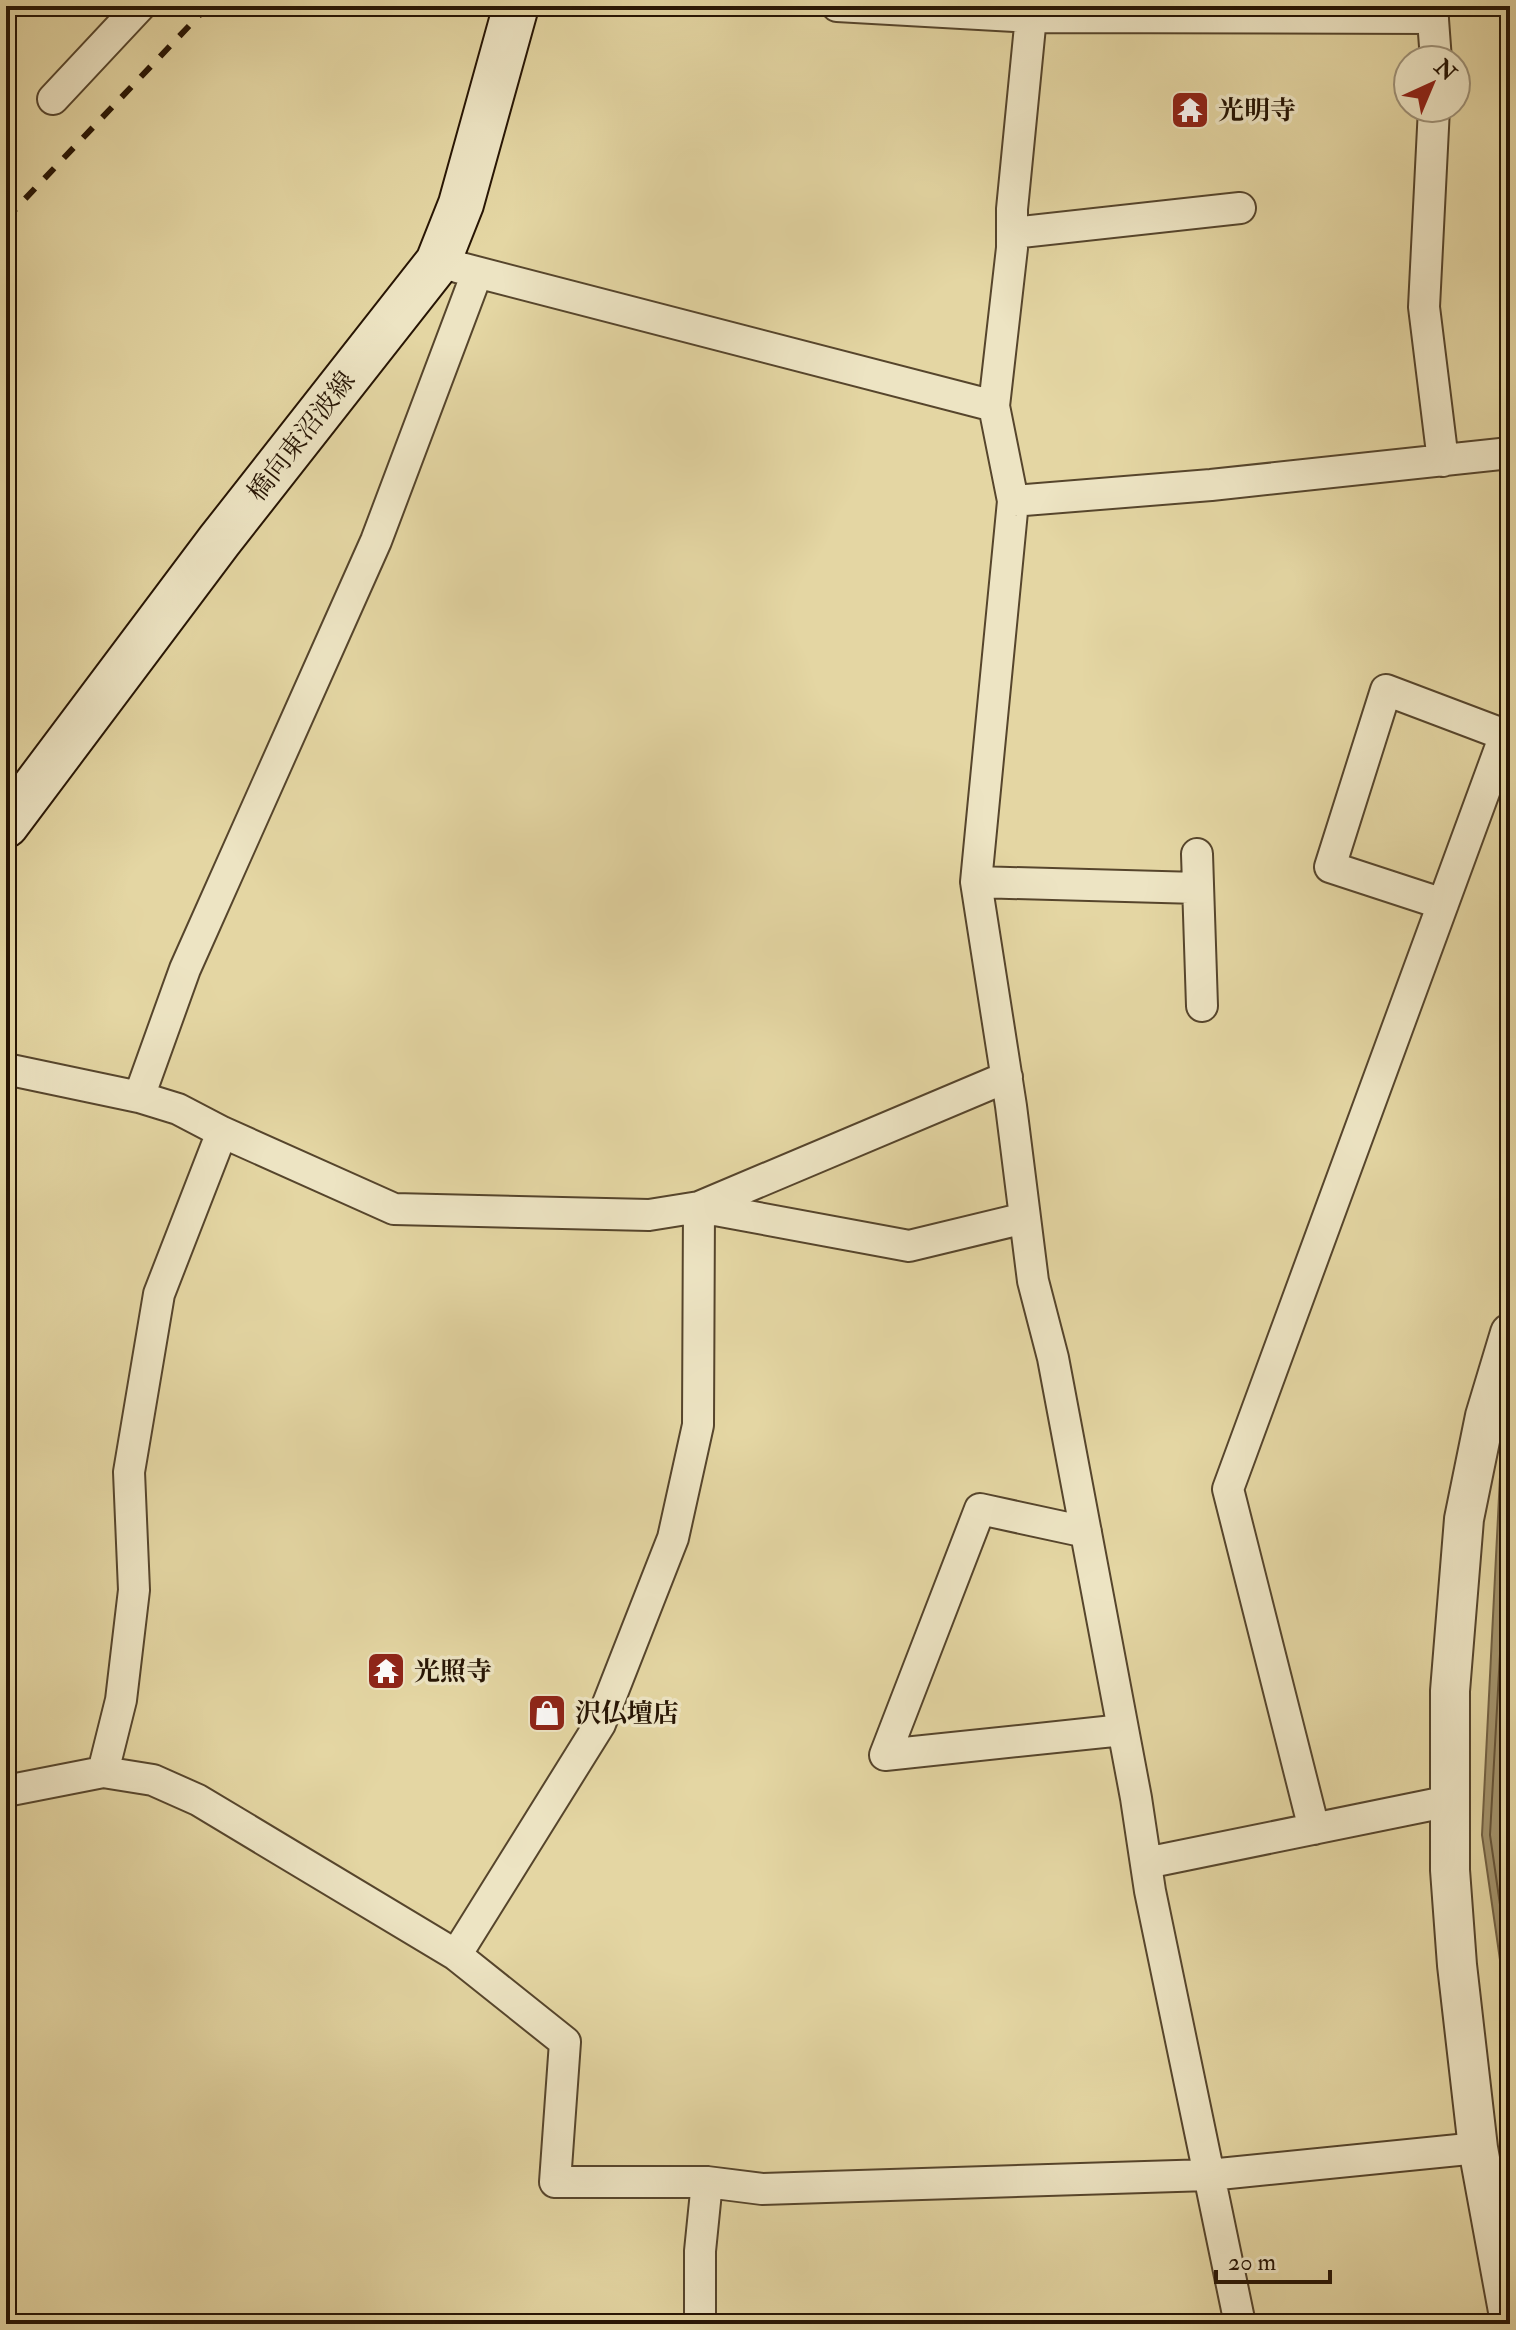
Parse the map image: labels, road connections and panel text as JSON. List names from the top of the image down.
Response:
{
  "streets": {
    "main road": ["橋向東沼波線"]
  },
  "places": {
    "temple": ["光明寺", "光照寺"],
    "shop": ["沢仏壇店"]
  },
  "scale_bar": "20 m",
  "north": "top right"
}
